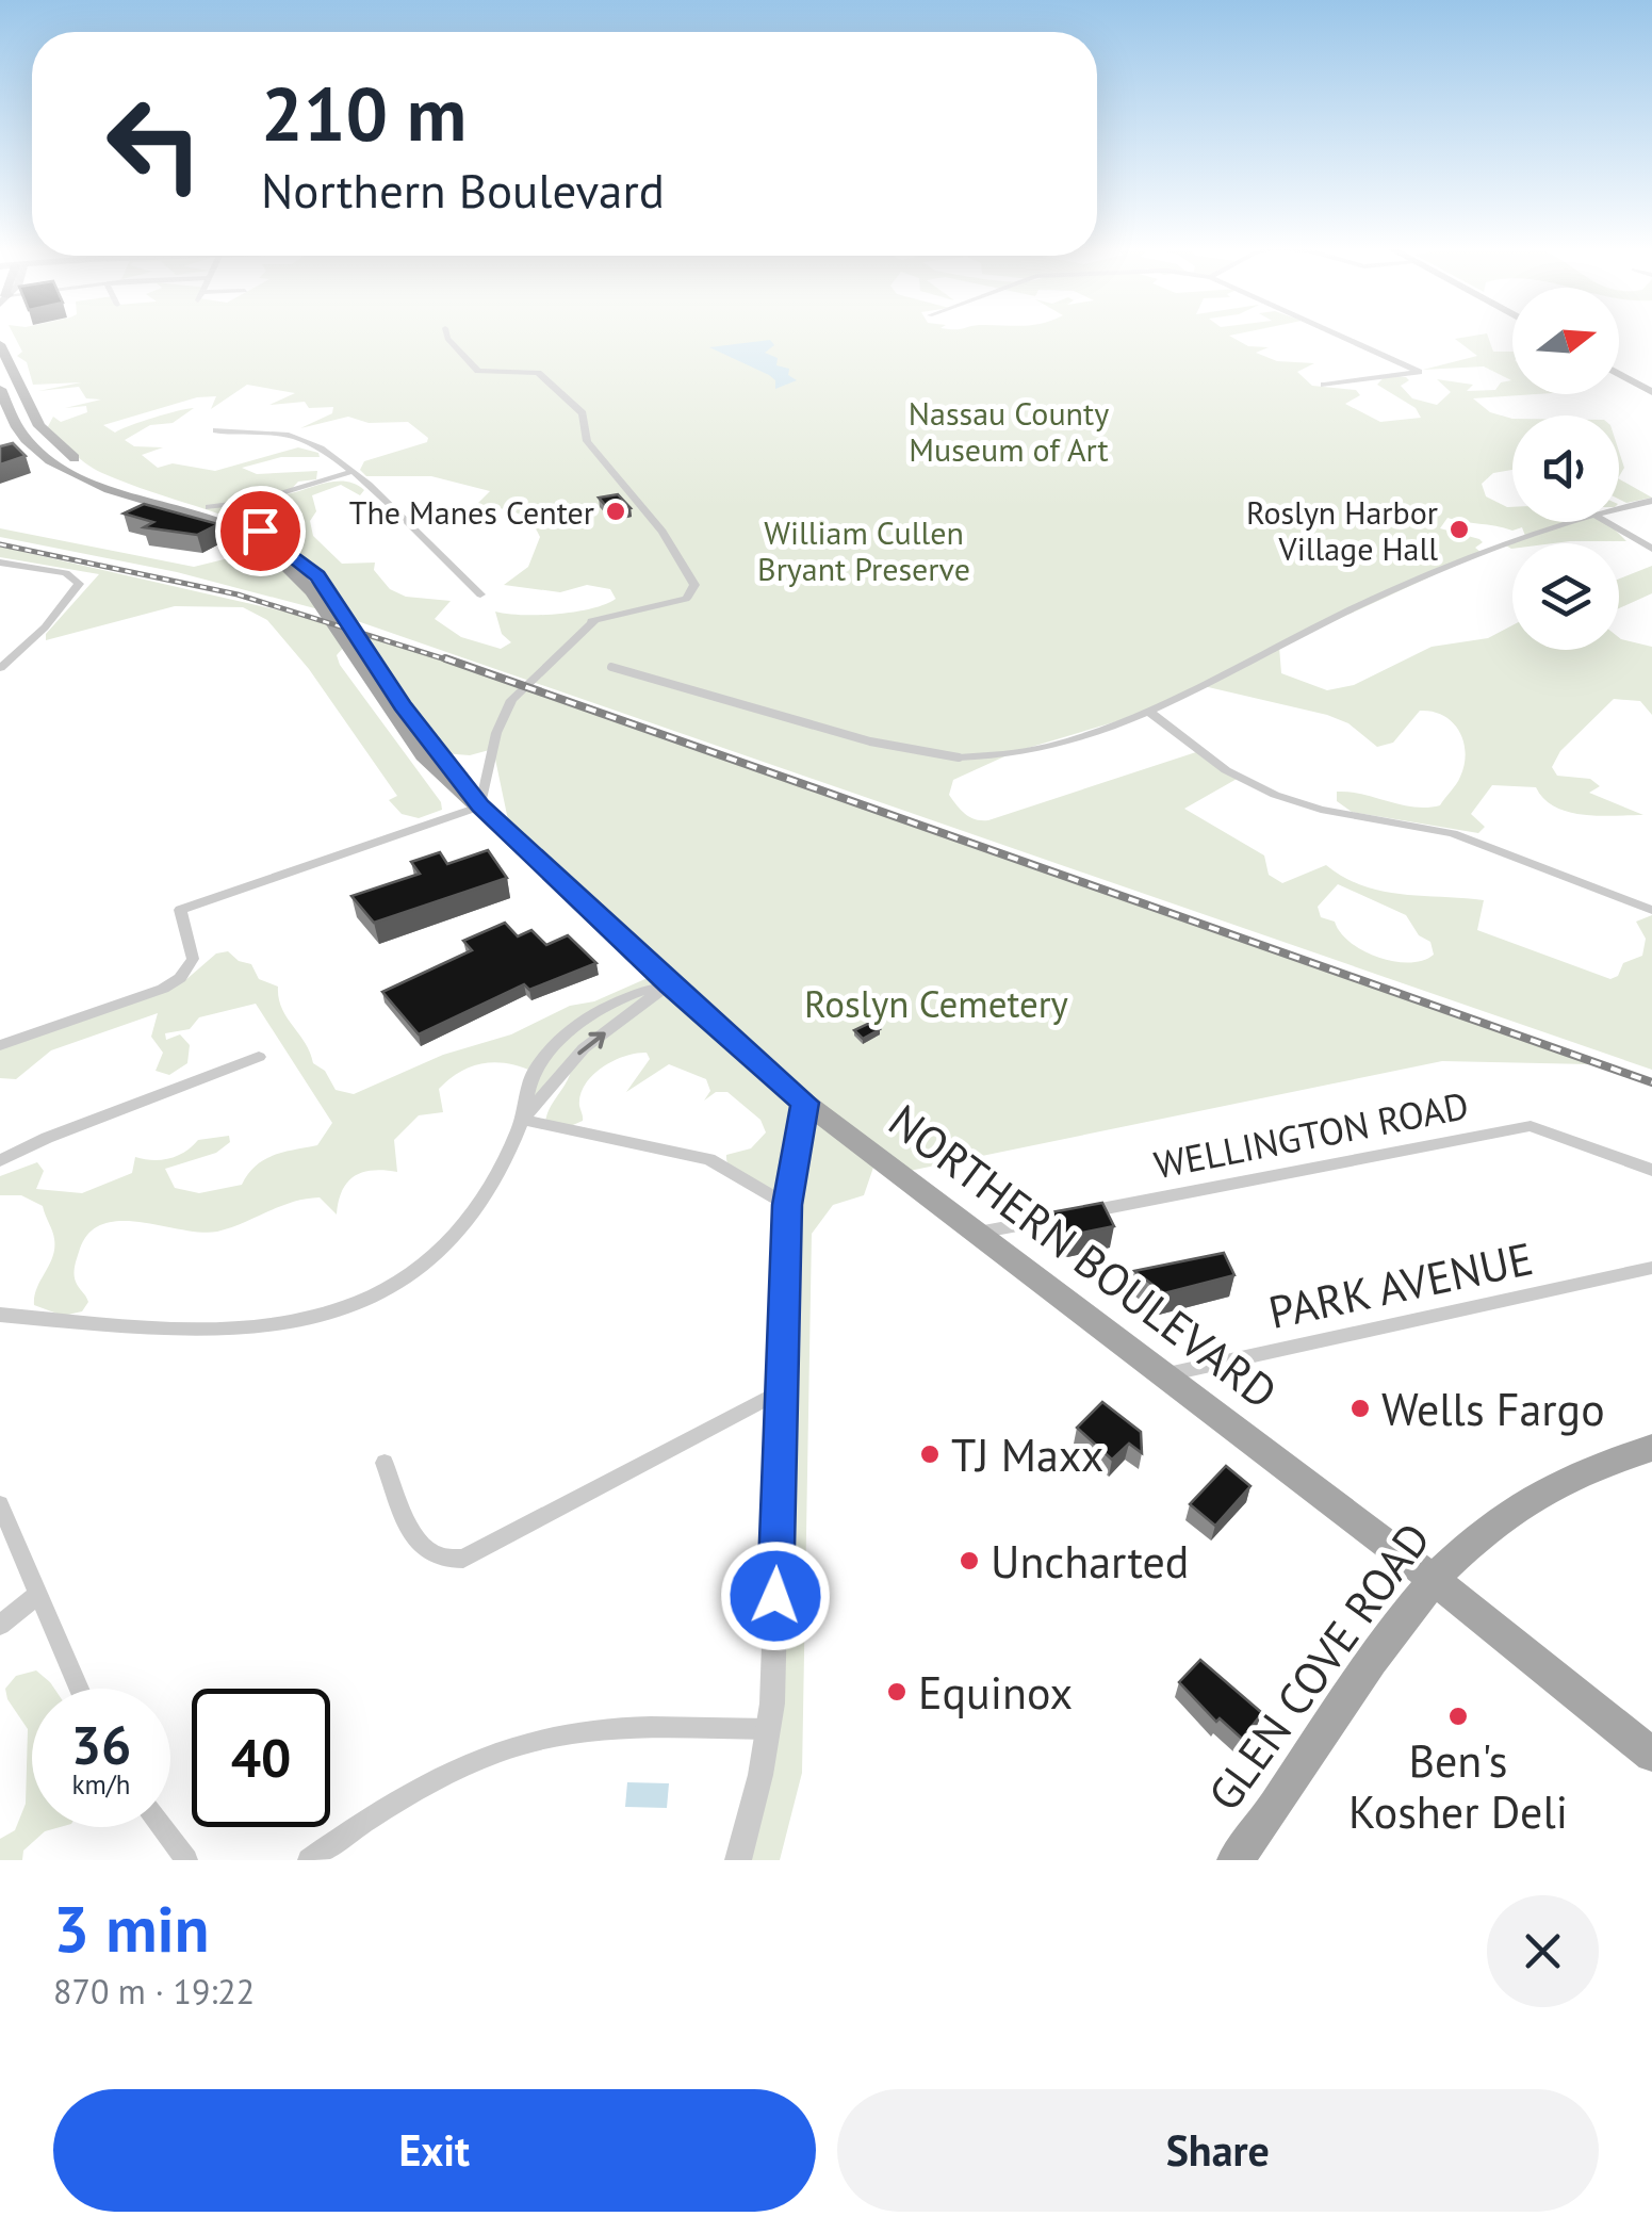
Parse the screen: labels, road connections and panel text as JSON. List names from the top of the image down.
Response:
{
  "streets": {
    "main road": ["NORTHERN BOULEVARD", "GLEN COVE ROAD"],
    "street": ["WELLINGTON ROAD", "PARK AVENUE"]
  },
  "crossings": [
    ["WELLINGTON ROAD", "NORTHERN BOULEVARD"],
    ["NORTHERN BOULEVARD", "PARK AVENUE"],
    ["NORTHERN BOULEVARD", "GLEN COVE ROAD"]
  ],
  "parks": ["Nassau County Museum of Art", "William Cullen Bryant Preserve", "Roslyn Cemetery"],
  "places": [
    "The Manes Center",
    "Roslyn Harbor Village Hall",
    "Wells Fargo",
    "TJ Maxx",
    "Uncharted",
    "Equinox",
    "Ben's Kosher Deli"
  ],
  "north": "right",
  "page": {
    "turn": ["210 m", "Northern Boulevard"],
    "speed": "36 km/h",
    "limit": "40",
    "heading": ["3 min", "870 m · 19:22"],
    "buttons": ["Exit", "Share"]
  }
}
